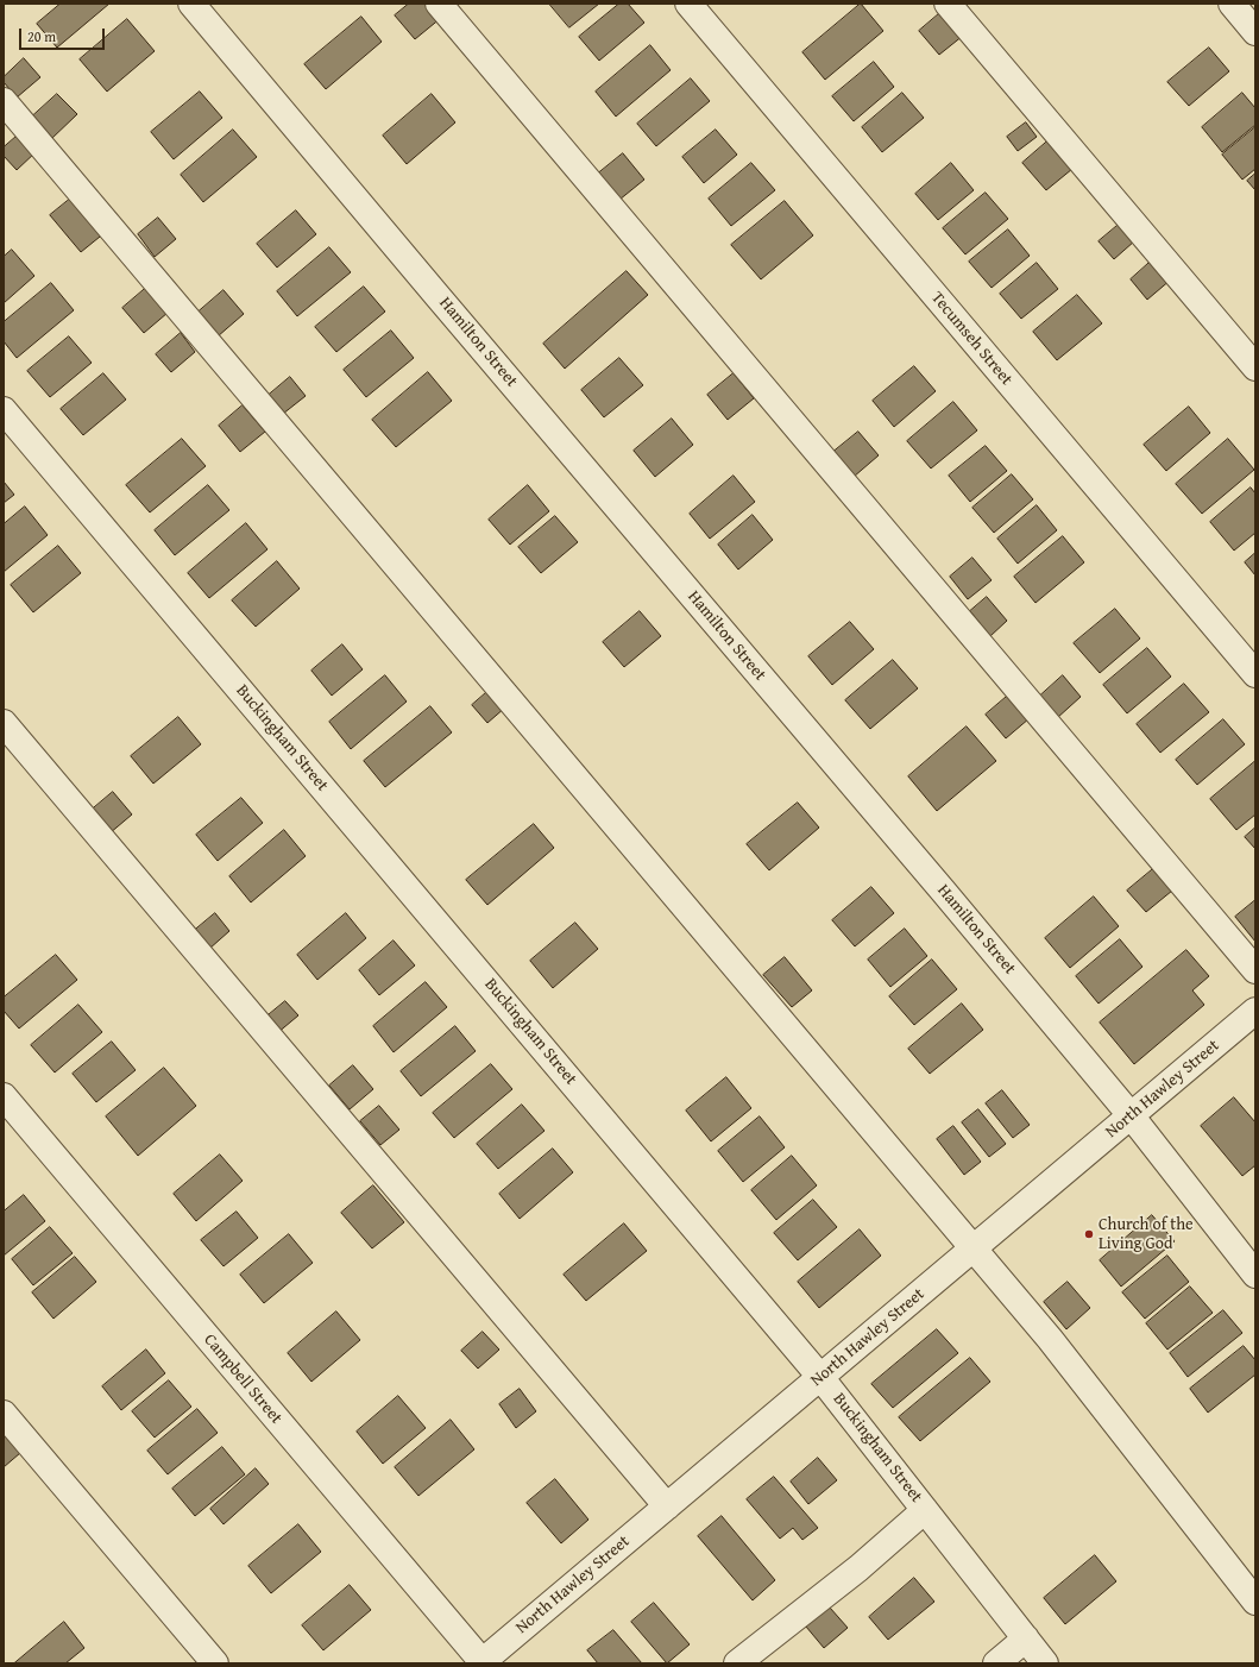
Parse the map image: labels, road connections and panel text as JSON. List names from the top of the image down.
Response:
{
  "streets": {
    "street": [
      "Tecumseh Street",
      "Hamilton Street",
      "Buckingham Street",
      "North Hawley Street",
      "Campbell Street"
    ]
  },
  "crossings": [
    ["Hamilton Street", "North Hawley Street"],
    ["Buckingham Street", "North Hawley Street"],
    ["North Hawley Street", "Campbell Street"]
  ],
  "places": ["Church of the Living God"],
  "scale_bar": "20 m"
}
